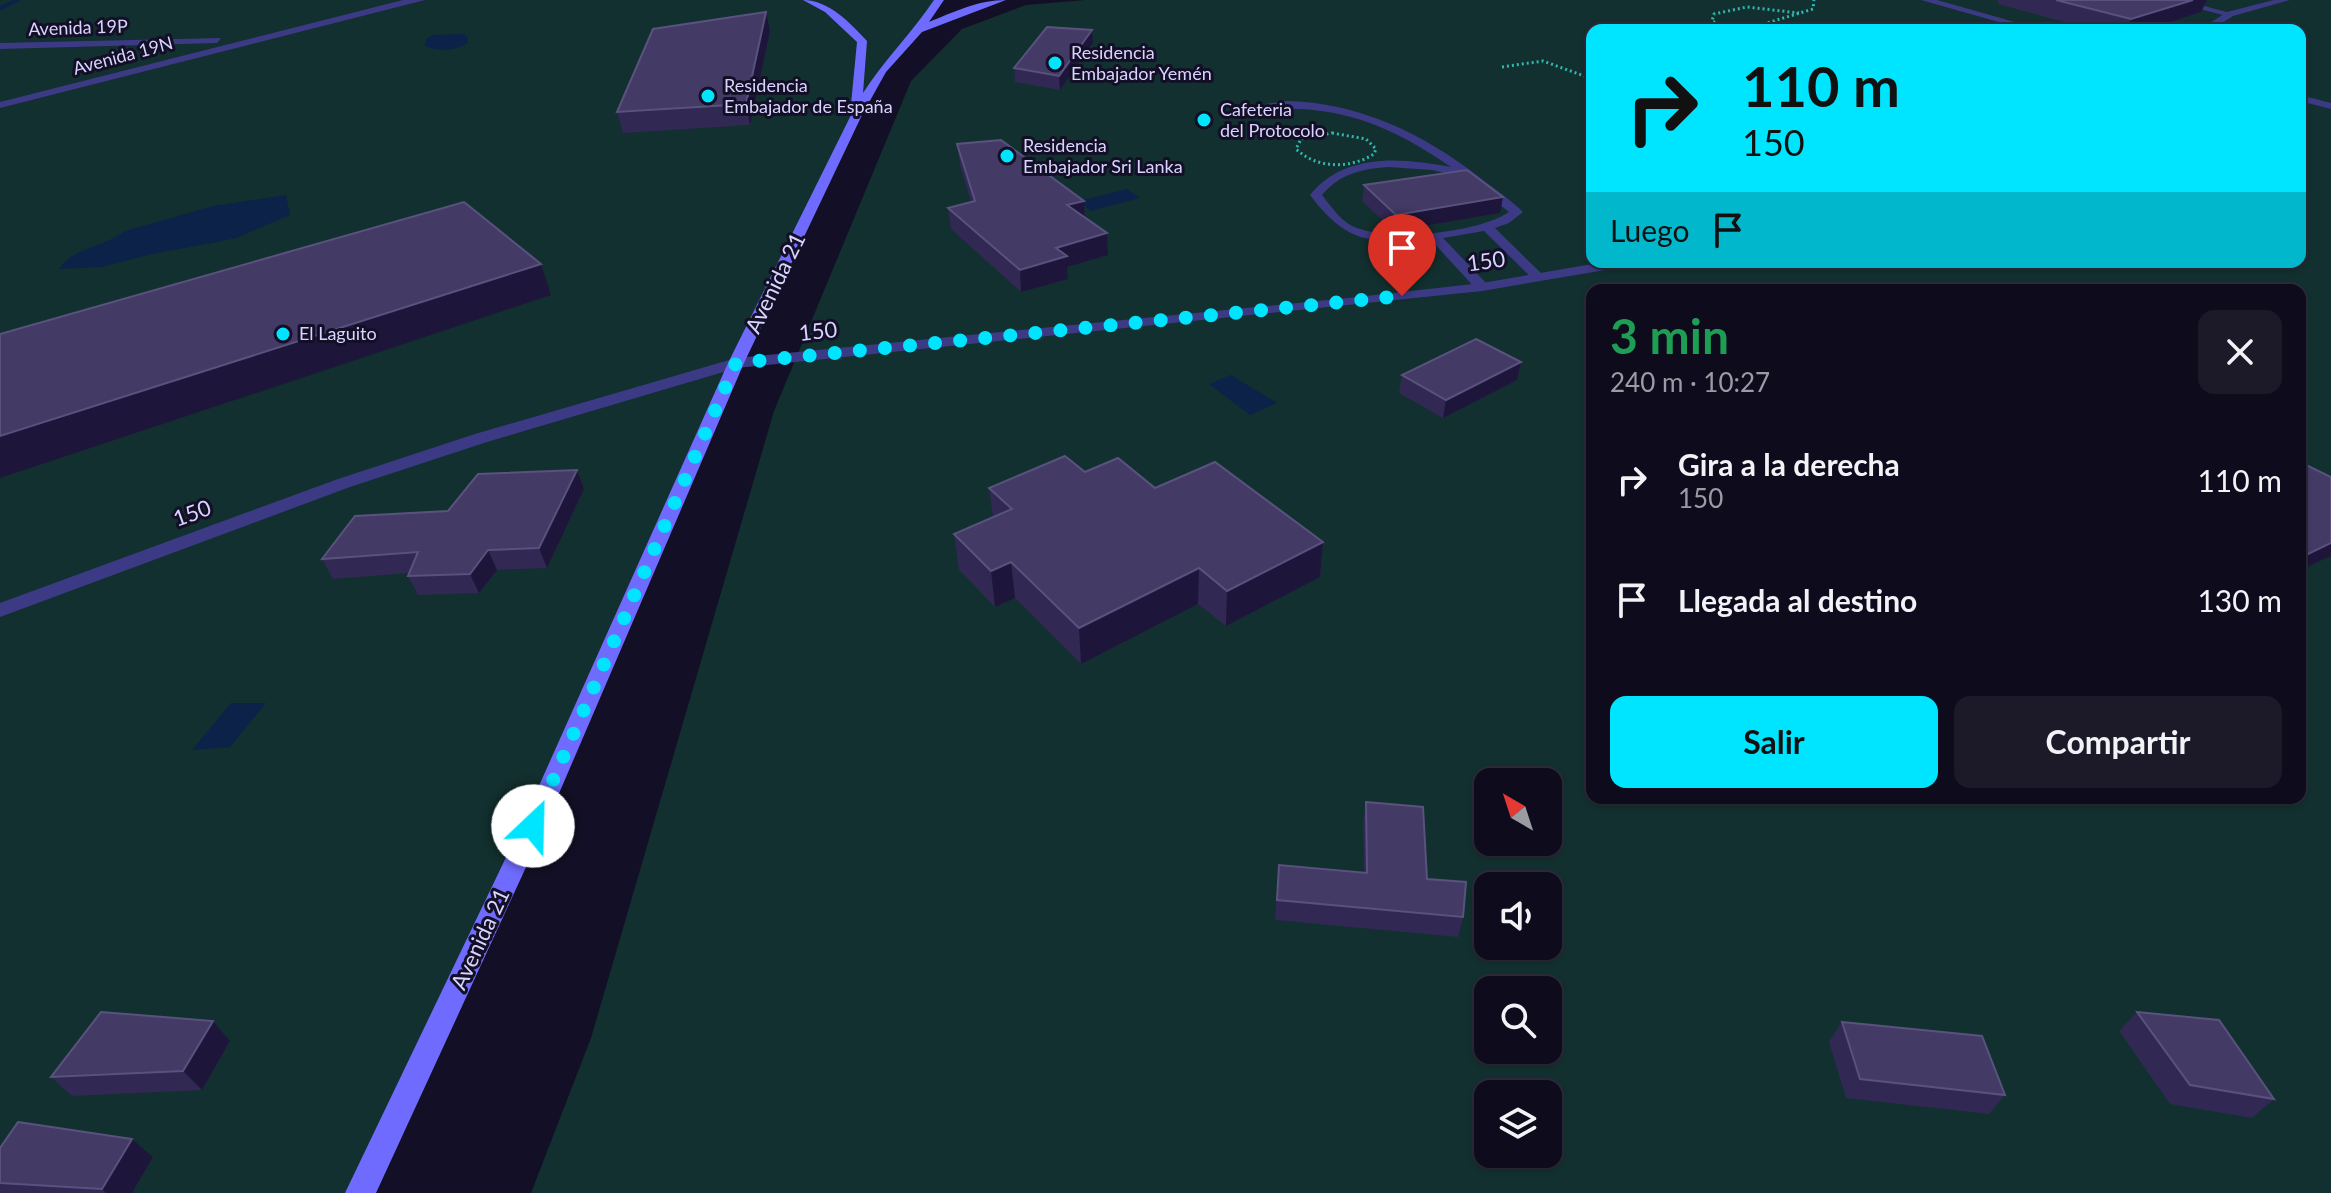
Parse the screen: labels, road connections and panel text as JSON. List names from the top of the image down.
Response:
{
  "streets": {
    "main road": ["Avenida 21"],
    "street": ["Avenida 19P", "Avenida 19N", "150"]
  },
  "crossings": [
    ["Avenida 19P", "Avenida 19N"],
    ["150", "Avenida 21"]
  ],
  "places": [
    "Residencia Embajador Yemén",
    "Residencia Embajador de España",
    "Cafeteria del Protocolo",
    "Residencia Embajador Sri Lanka",
    "El Laguito"
  ],
  "north": "top left",
  "page": {
    "turn": ["110 m", "150"],
    "then": "Luego",
    "heading": ["3 min", "240 m · 10:27"],
    "list": [
      {
        "name": "Gira a la derecha",
        "note": "150",
        "value": "110 m"
      },
      {
        "name": "Llegada al destino",
        "value": "130 m"
      }
    ],
    "buttons": ["Salir", "Compartir"]
  }
}
